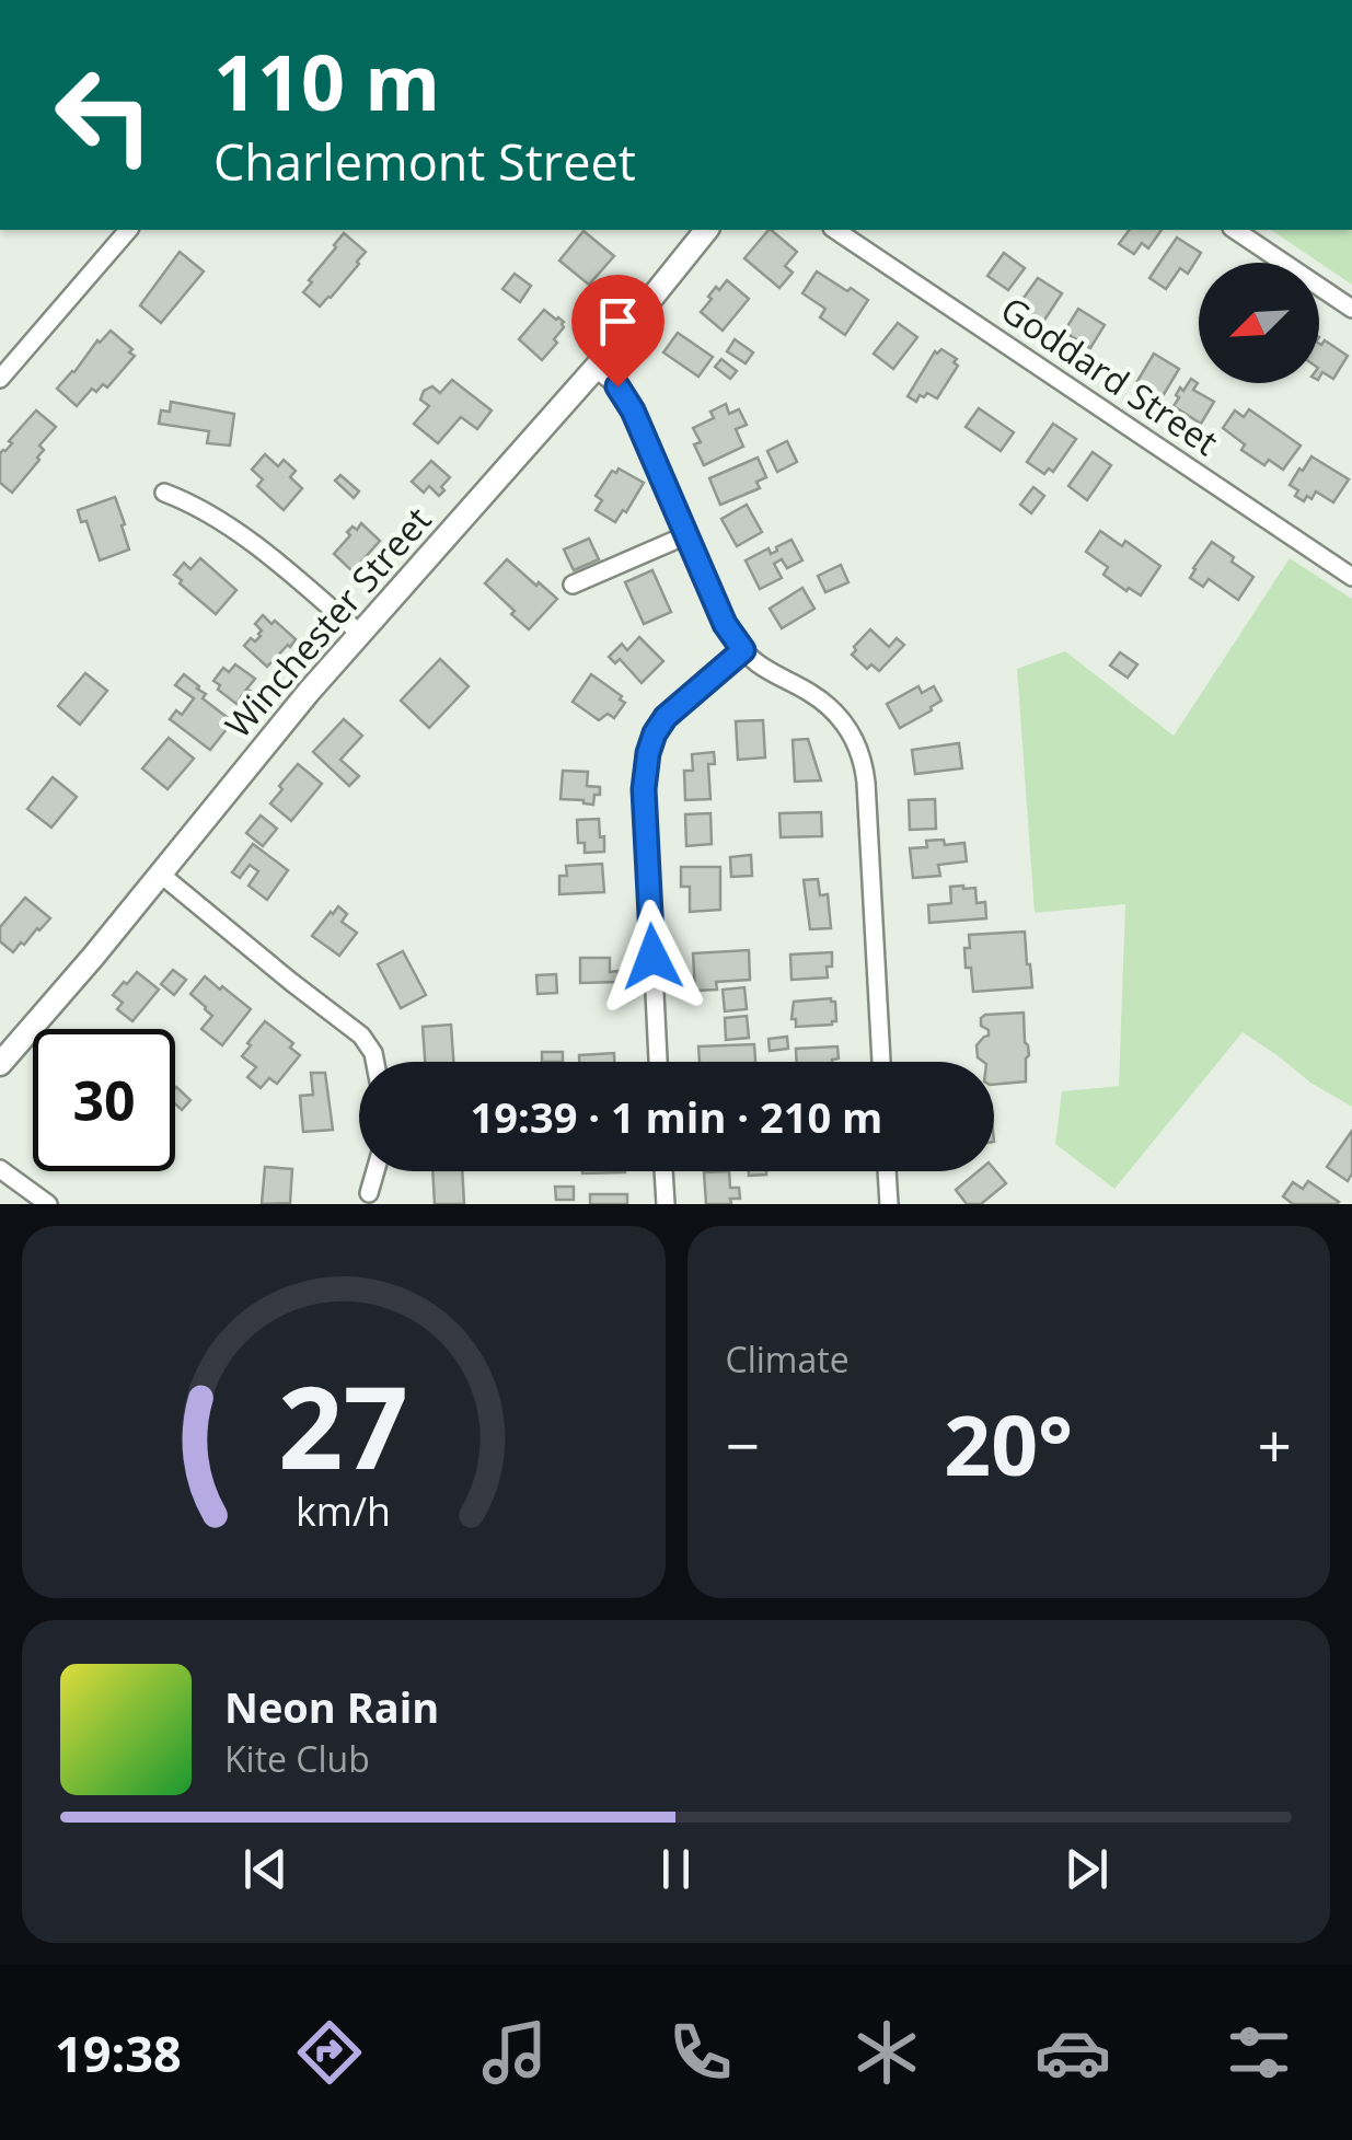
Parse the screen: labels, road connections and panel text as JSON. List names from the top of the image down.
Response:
{
  "streets": {
    "street": ["Goddard Street", "Winchester Street"]
  },
  "north": "bottom left",
  "page": {
    "turn": ["110 m", "Charlemont Street"],
    "limit": "30",
    "trip": "19:39 · 1 min · 210 m",
    "tile": "Climate",
    "heat": ["−", "20°", "+"],
    "song": ["Neon Rain", "Kite Club"],
    "tabs": "19:38",
    "gauge": ["27", "km/h"]
  }
}
